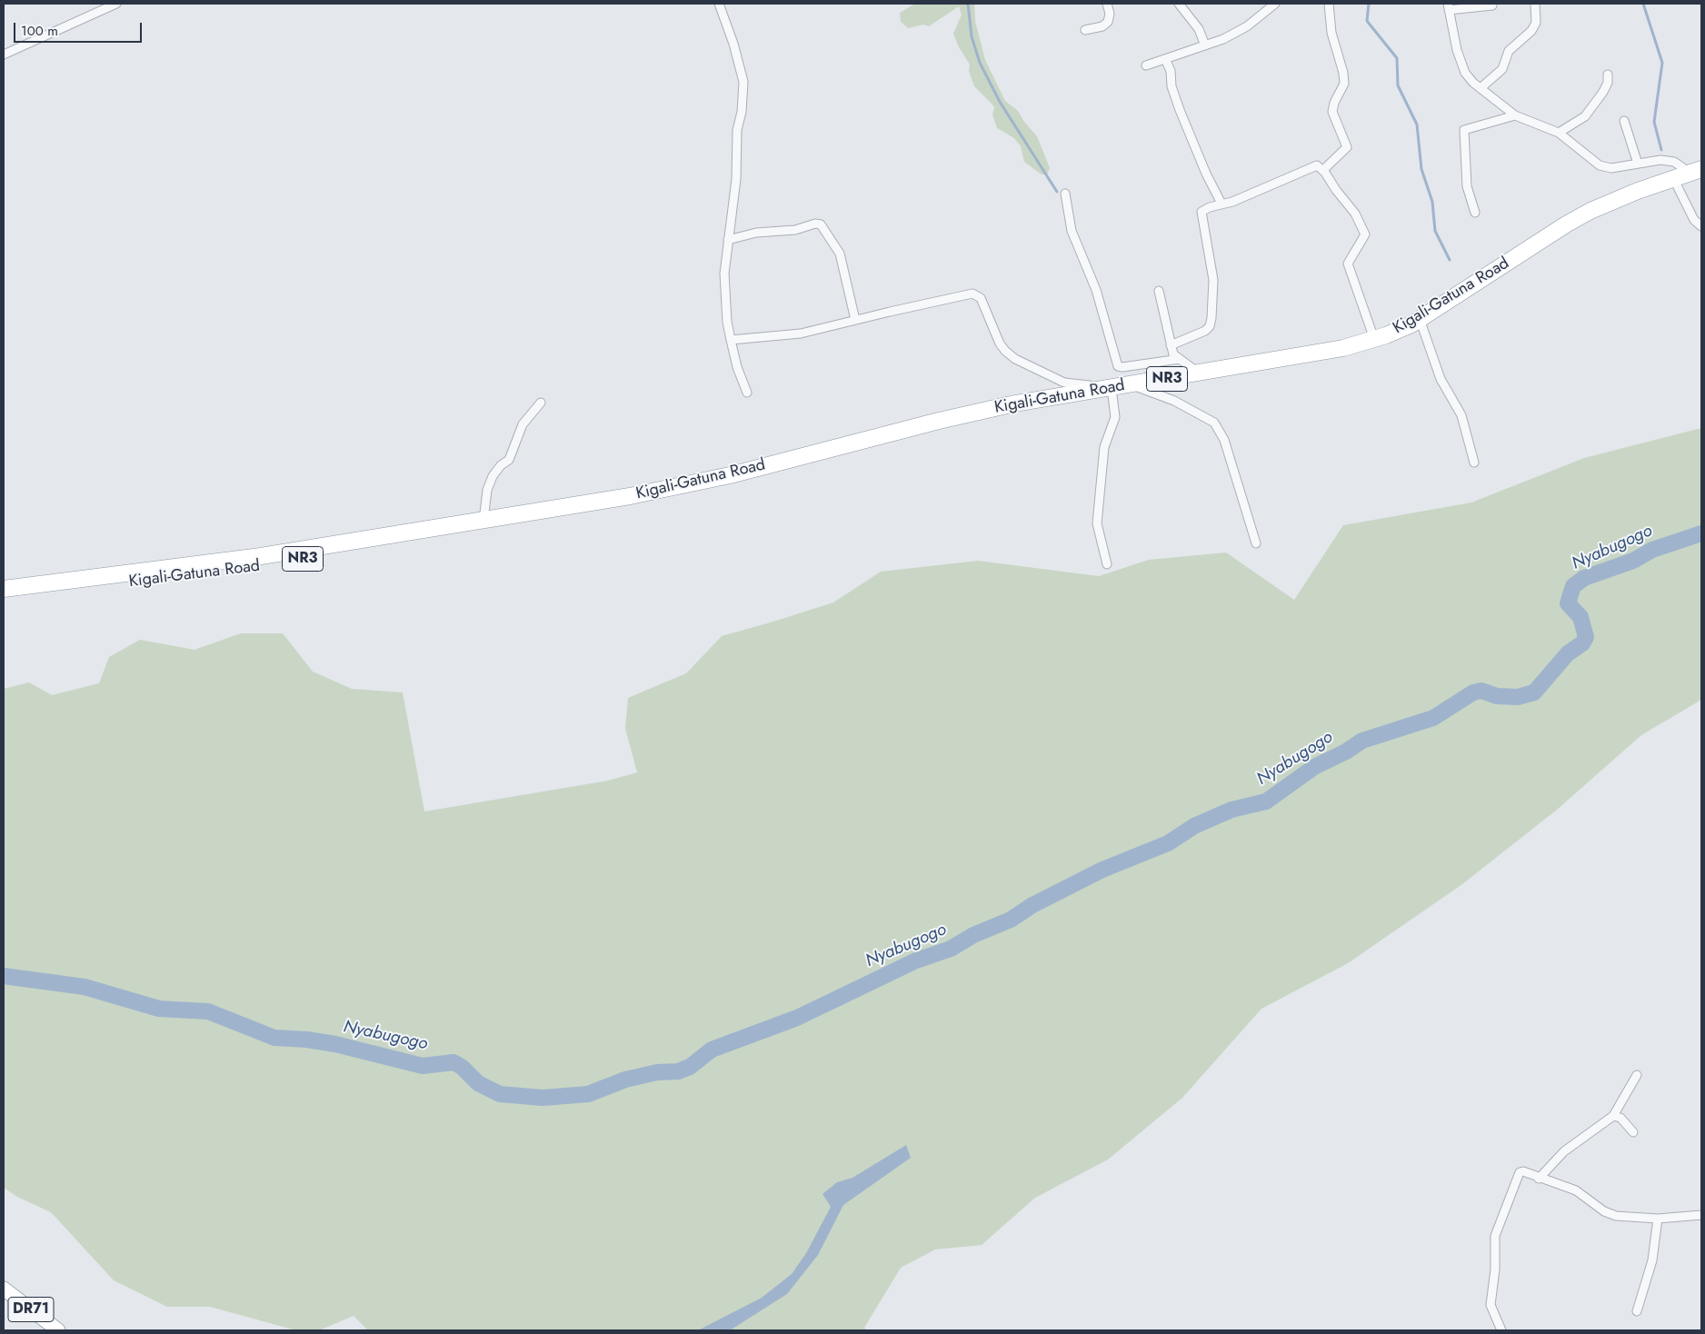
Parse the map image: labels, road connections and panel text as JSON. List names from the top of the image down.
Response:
{
  "streets": {
    "highway": ["Kigali-Gatuna Road", "NR3"],
    "main road": ["DR71"]
  },
  "water": ["Nyabugogo"],
  "scale_bar": "100 m"
}
